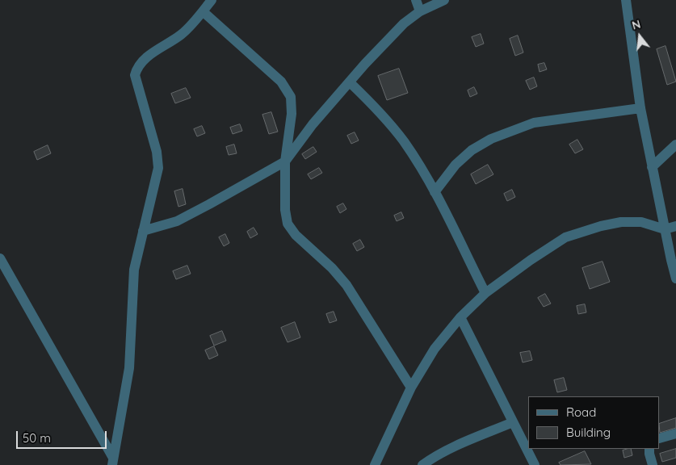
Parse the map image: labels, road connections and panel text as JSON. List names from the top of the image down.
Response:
{
  "legend": ["Road", "Building"],
  "scale_bar": "50 m",
  "north": "top"
}
